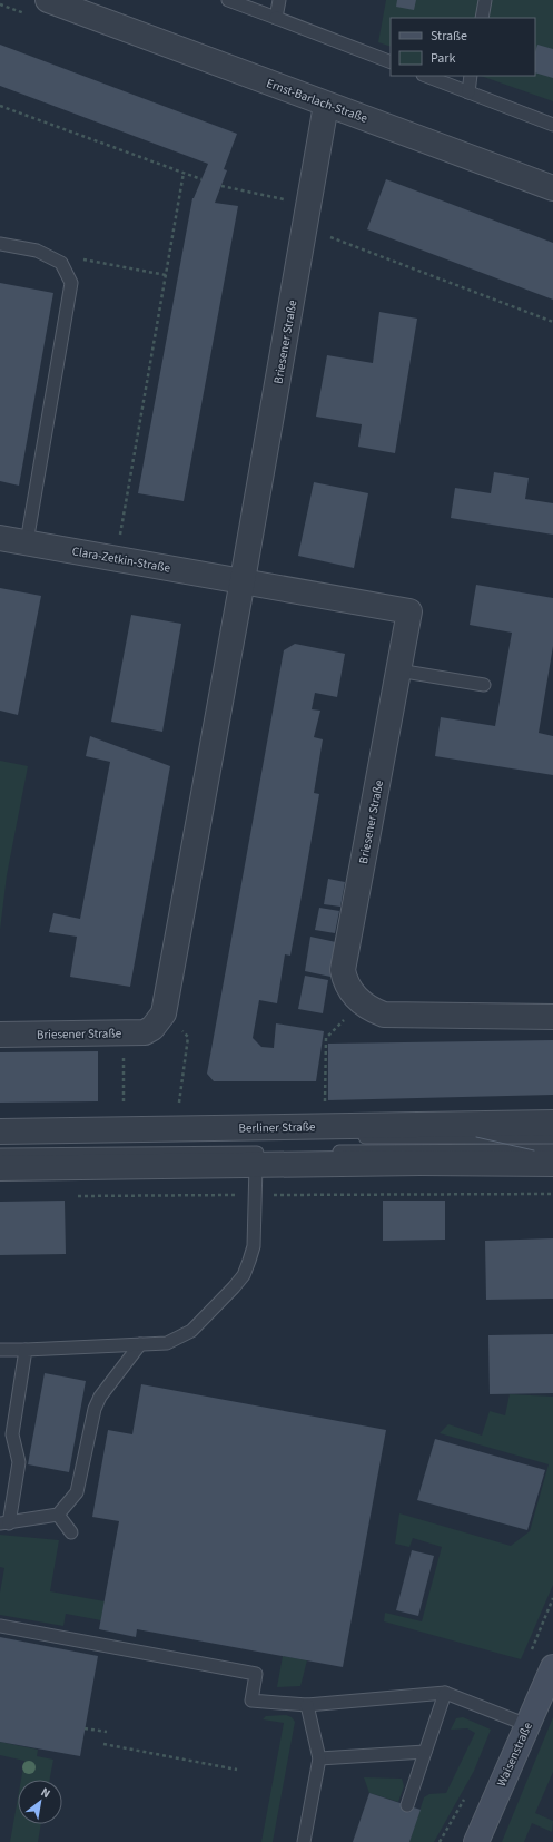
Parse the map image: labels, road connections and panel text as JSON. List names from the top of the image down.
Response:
{
  "streets": {
    "main road": ["Waisenstraße"],
    "street": [
      "Ernst-Barlach-Straße",
      "Briesener Straße",
      "Clara-Zetkin-Straße",
      "Berliner Straße"
    ]
  },
  "crossings": [
    ["Ernst-Barlach-Straße", "Briesener Straße"],
    ["Briesener Straße", "Clara-Zetkin-Straße"]
  ],
  "legend": ["Straße", "Park"],
  "north": "top right"
}
